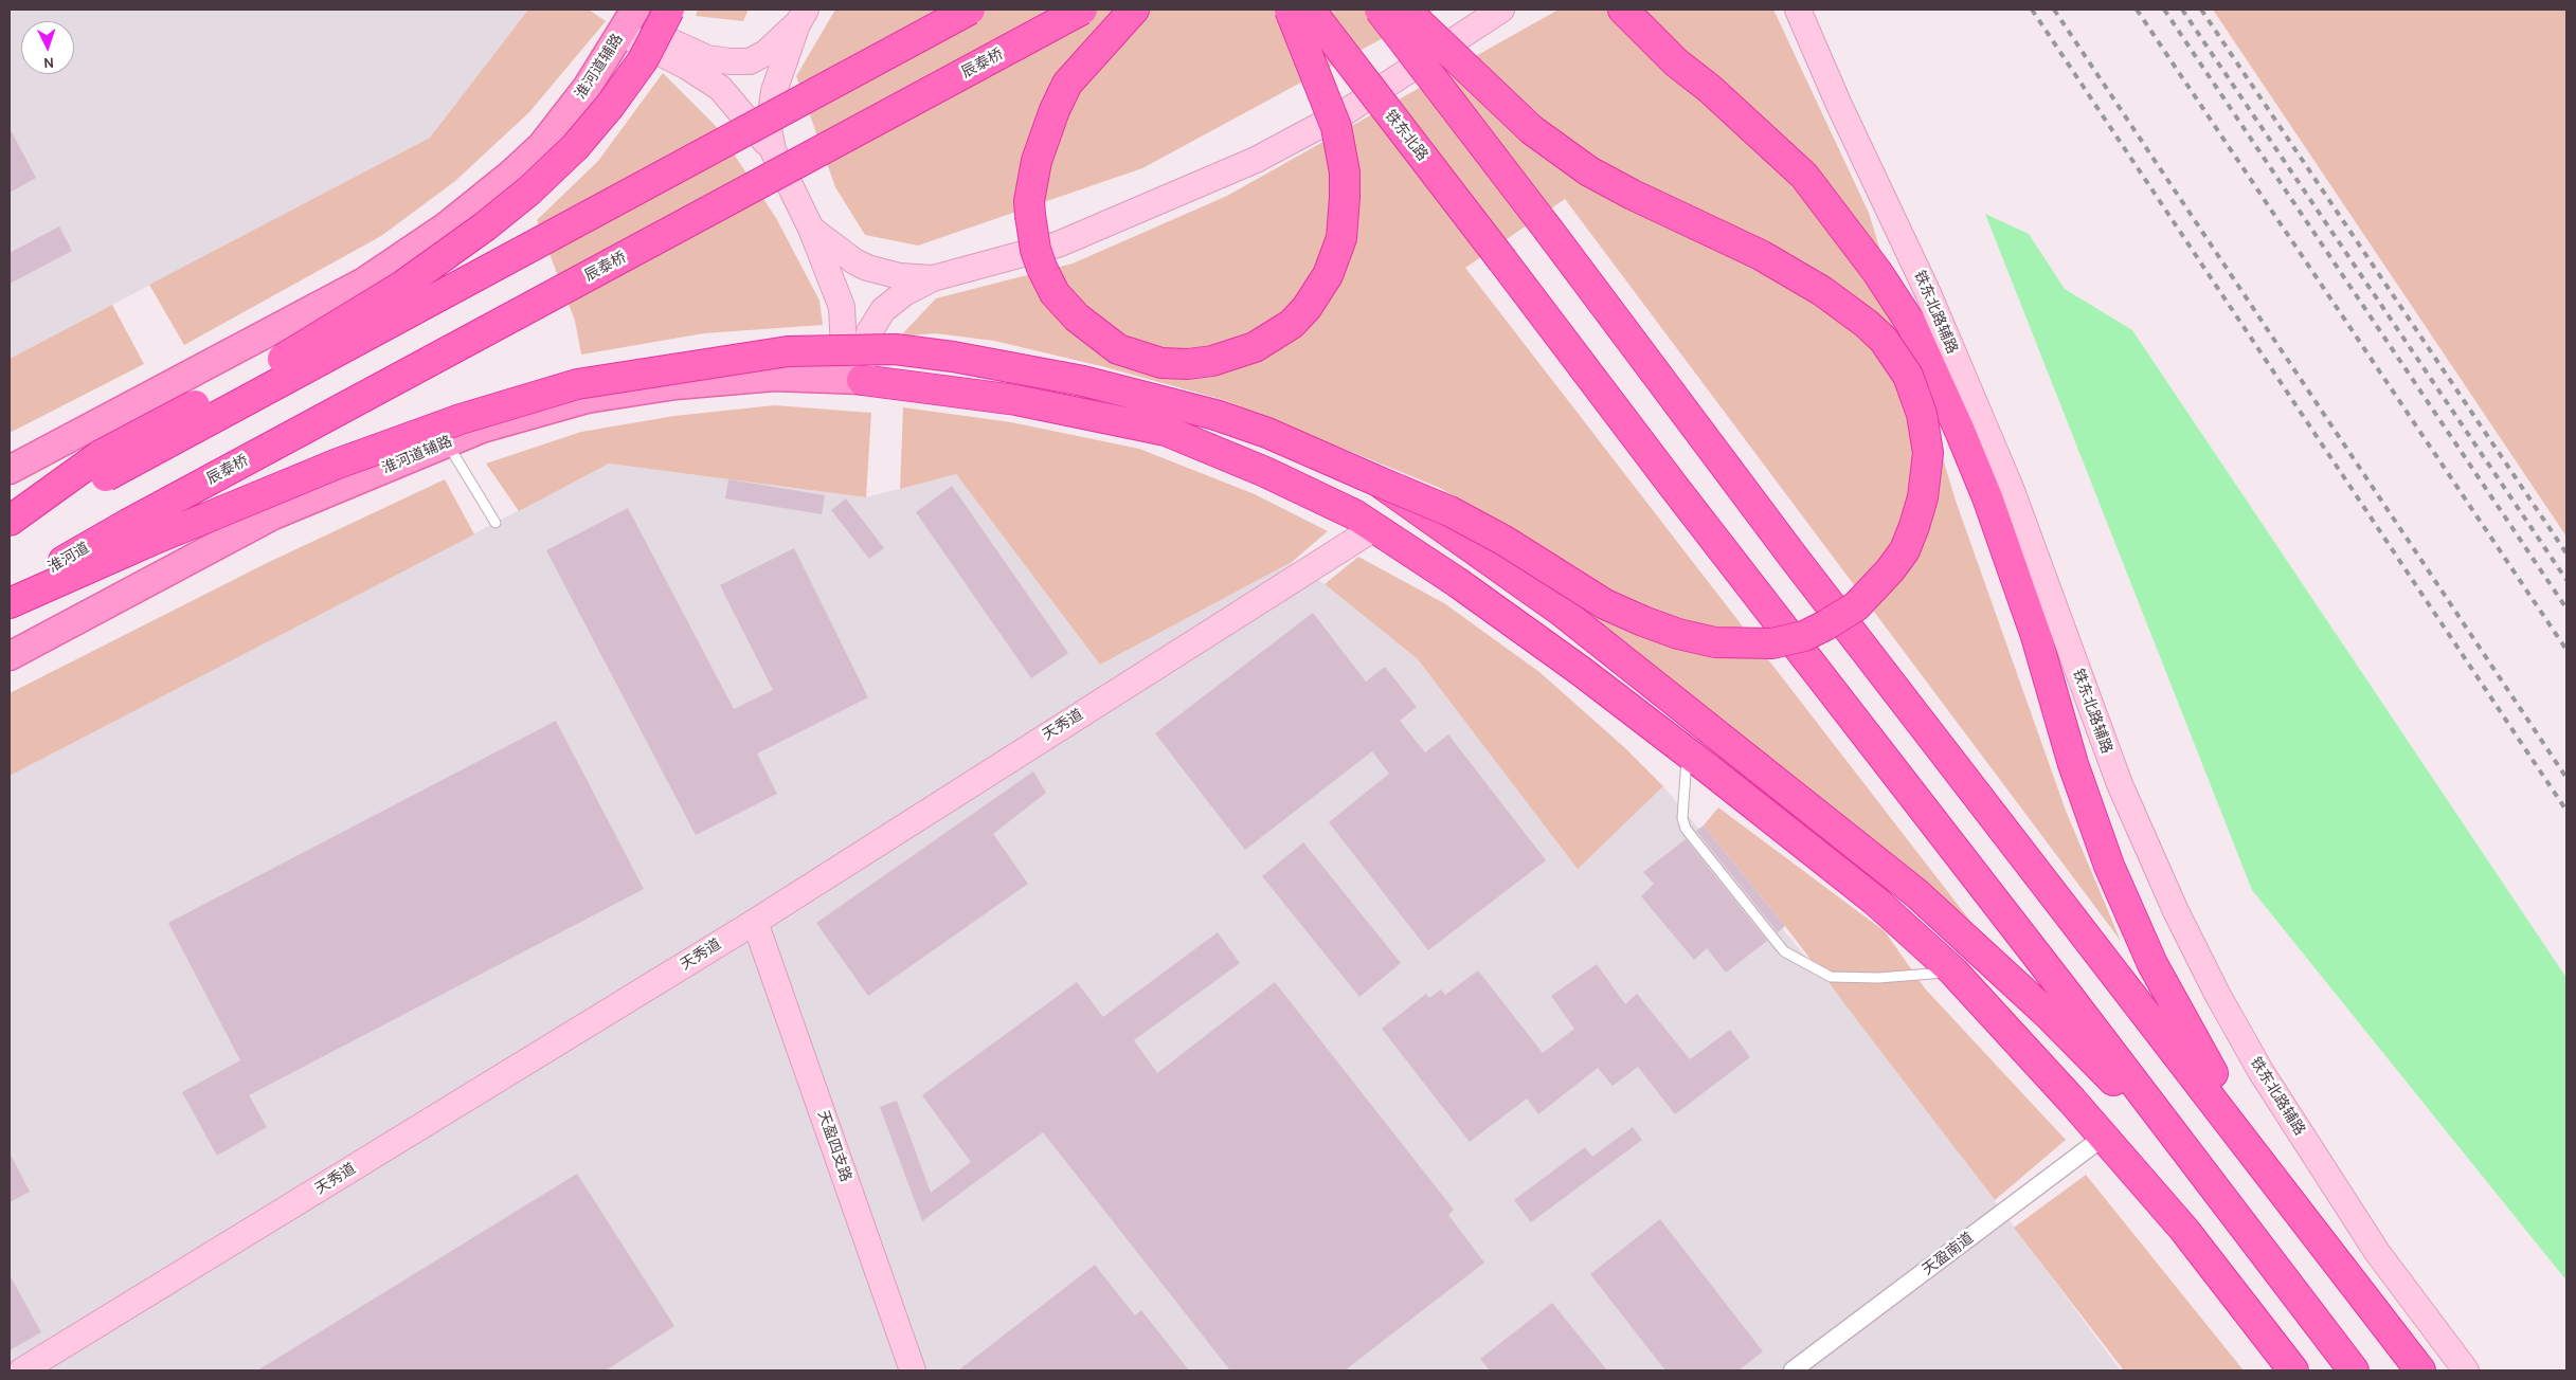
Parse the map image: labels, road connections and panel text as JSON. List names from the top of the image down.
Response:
{
  "streets": {
    "highway": ["辰泰桥", "铁东北路", "淮河道"],
    "main road": ["淮河道辅路"],
    "street": [
      "铁东北路辅路",
      "天秀道",
      "天盈四支路",
      "天盈南道"
    ]
  },
  "crossings": [
    ["辰泰桥", "淮河道"],
    ["天秀道", "天盈四支路"]
  ],
  "north": "bottom"
}
